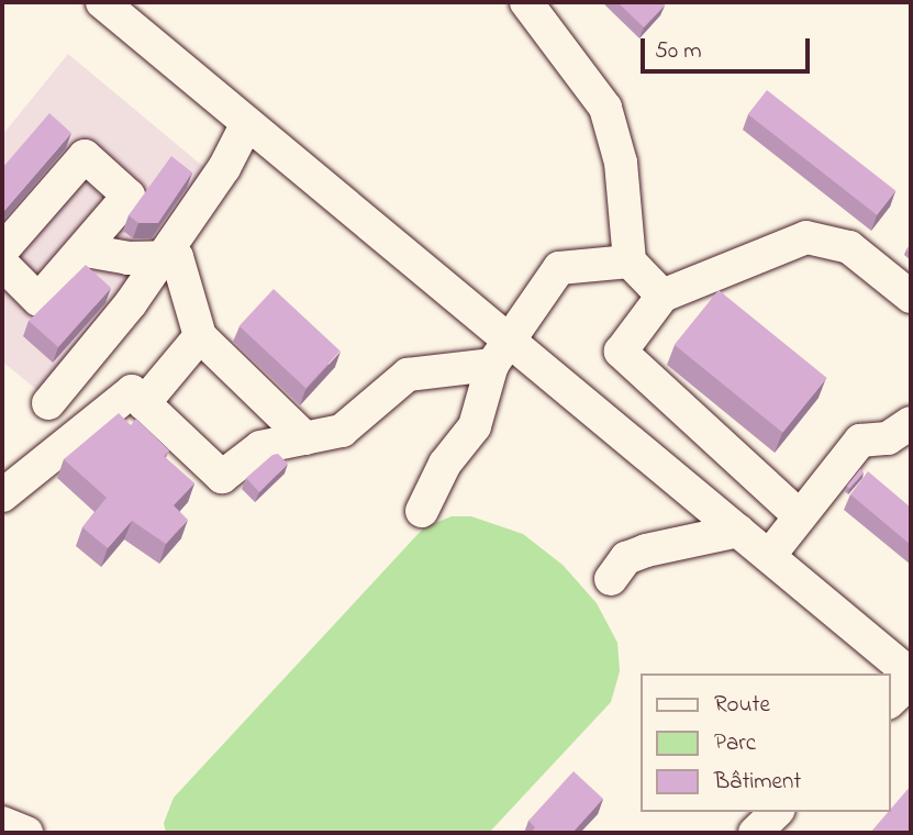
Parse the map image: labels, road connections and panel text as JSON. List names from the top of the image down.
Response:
{
  "legend": ["Route", "Parc", "Bâtiment"],
  "scale_bar": "50 m"
}
